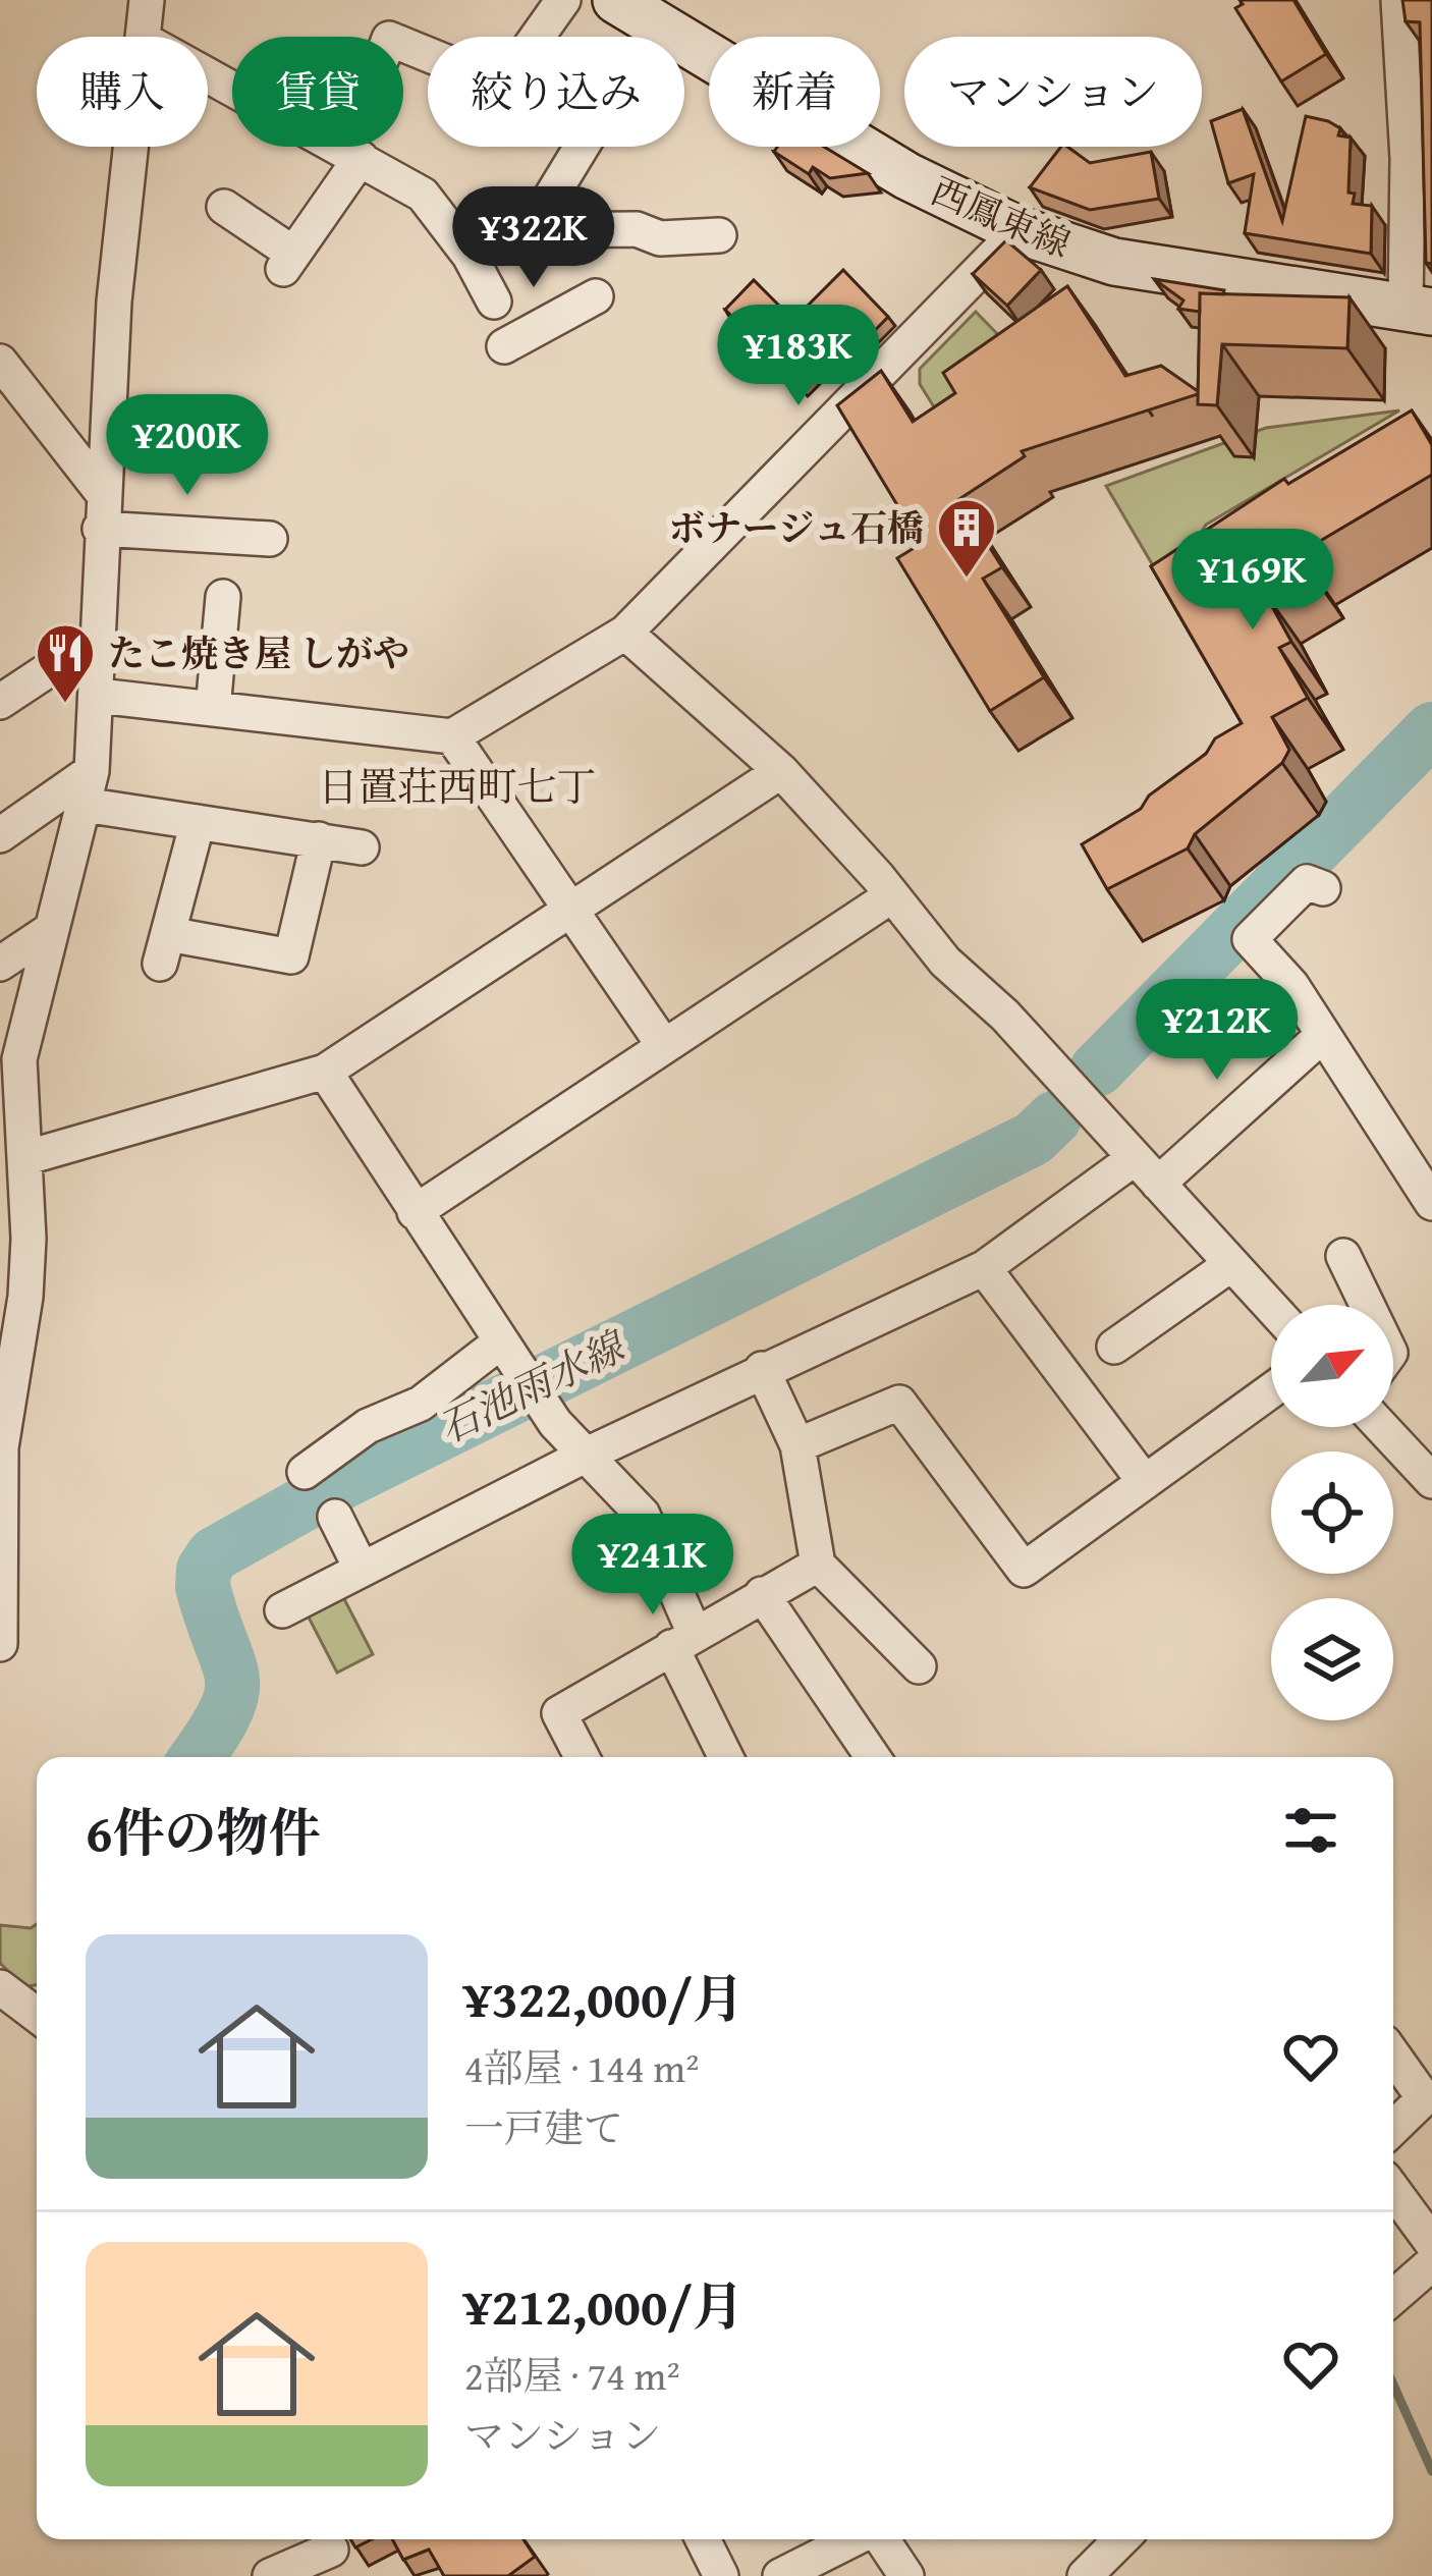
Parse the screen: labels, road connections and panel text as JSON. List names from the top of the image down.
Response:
{
  "streets": {
    "main road": ["西鳳東線"]
  },
  "districts": ["日置荘西町七丁"],
  "water": ["石池雨水線"],
  "places": {
    "building": ["ボナージュ石橋"],
    "restaurant": ["たこ焼き屋 しがや"]
  },
  "north": "top right",
  "page": {
    "chip": [
      "購入",
      "賃貸",
      "絞り込み",
      "新着",
      "マンション"
    ],
    "price": [
      "¥322K",
      "¥183K",
      "¥200K",
      "¥169K",
      "¥212K",
      "¥241K"
    ],
    "heading": "6件の物件",
    "list": [
      {
        "name": "¥322,000/月",
        "note": "4部屋 · 144 m² · 一戸建て"
      },
      {
        "name": "¥212,000/月",
        "note": "2部屋 · 74 m² · マンション"
      }
    ]
  }
}
